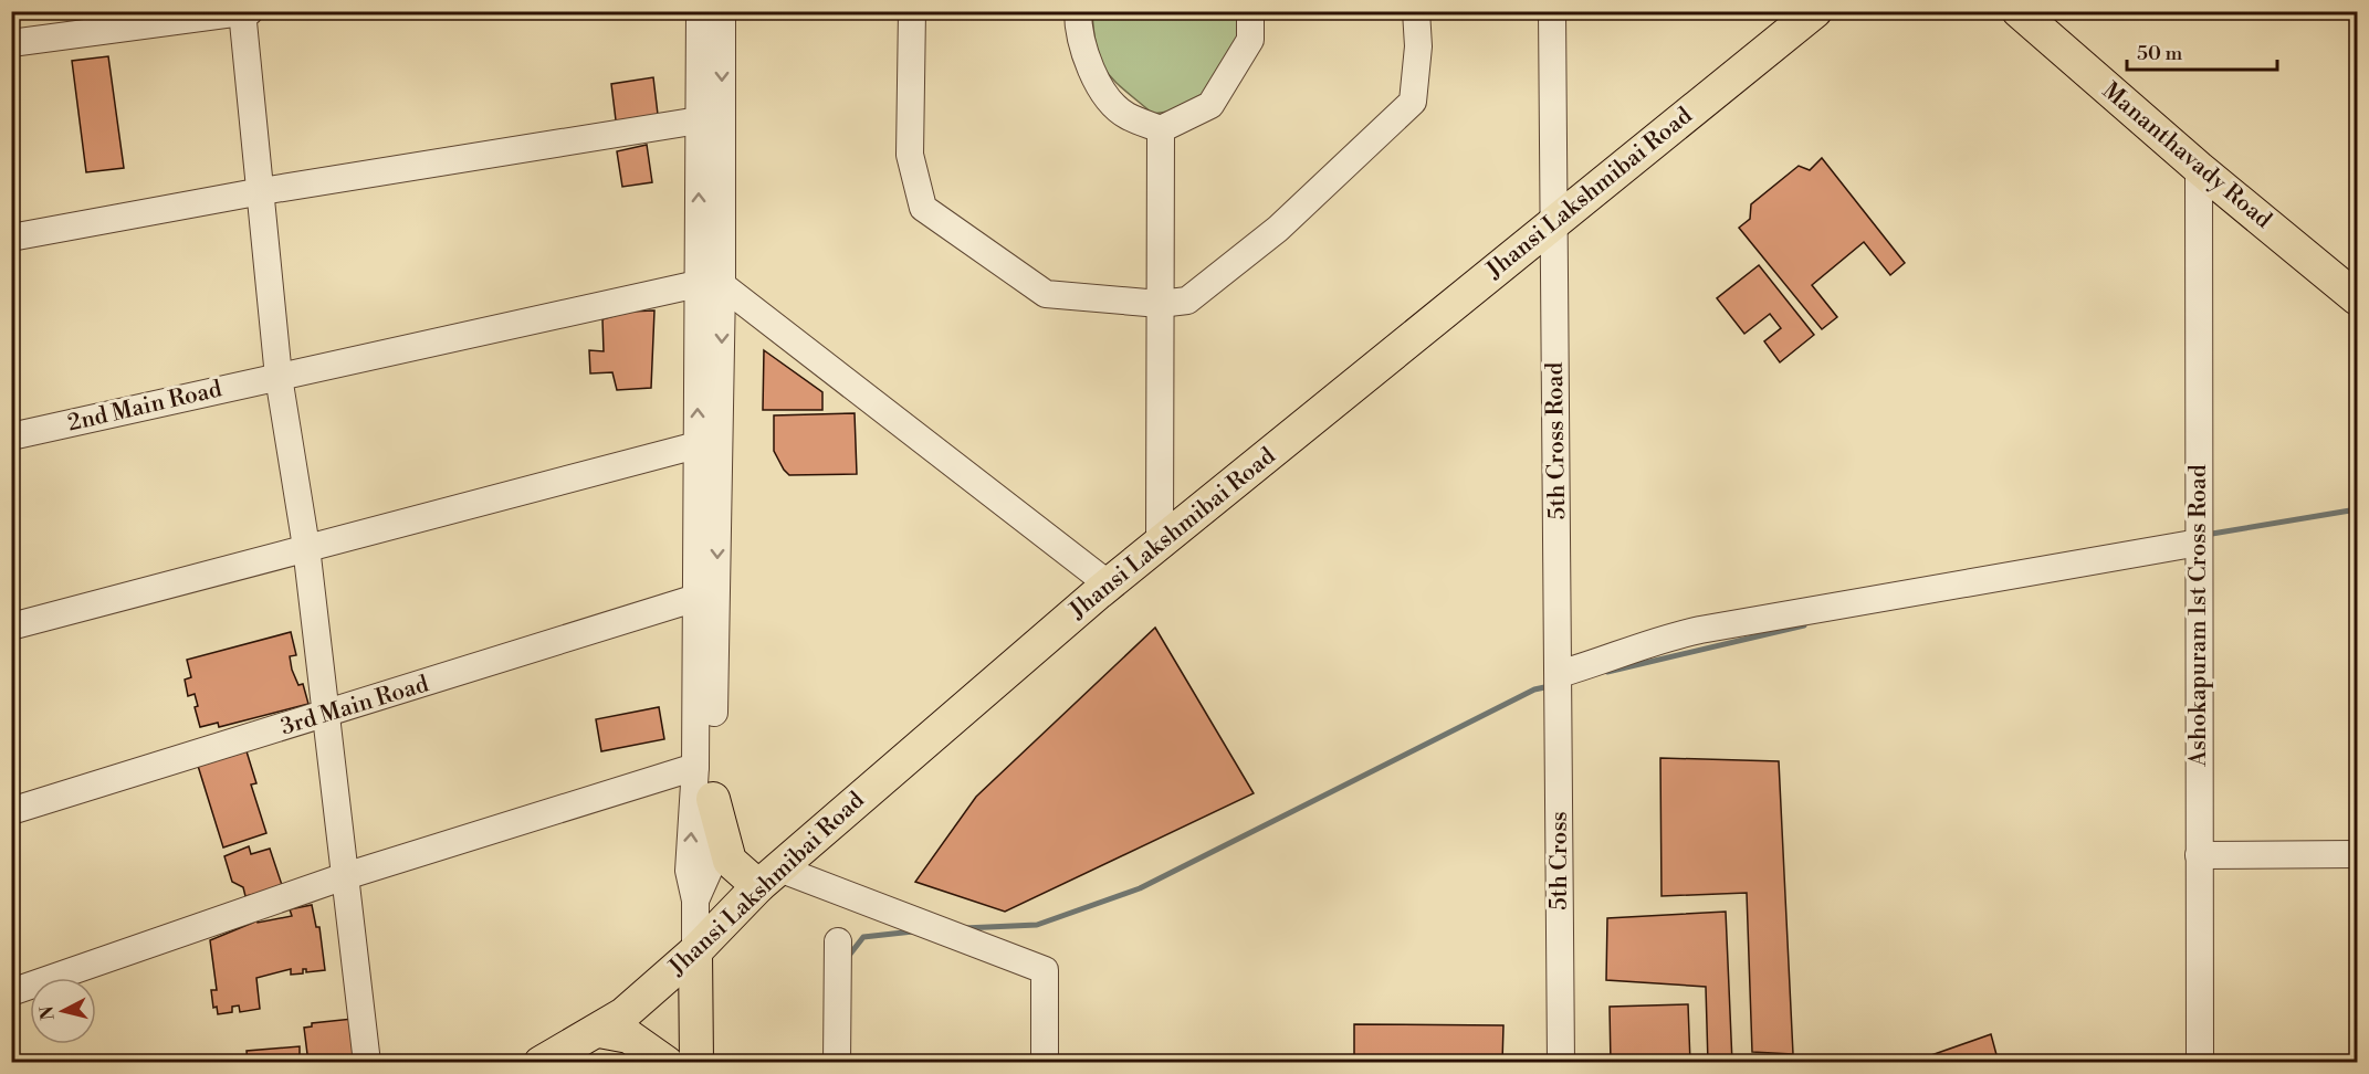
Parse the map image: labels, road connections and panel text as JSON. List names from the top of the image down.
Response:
{
  "streets": {
    "main road": ["Mananthavady Road", "Jhansi Lakshmibai Road"],
    "street": [
      "2nd Main Road",
      "5th Cross Road",
      "Ashokapuram 1st Cross Road",
      "3rd Main Road",
      "5th Cross"
    ]
  },
  "crossings": [
    ["Mananthavady Road", "Ashokapuram 1st Cross Road"],
    ["Jhansi Lakshmibai Road", "5th Cross Road"],
    ["5th Cross Road", "5th Cross"]
  ],
  "scale_bar": "50 m",
  "north": "left"
}
